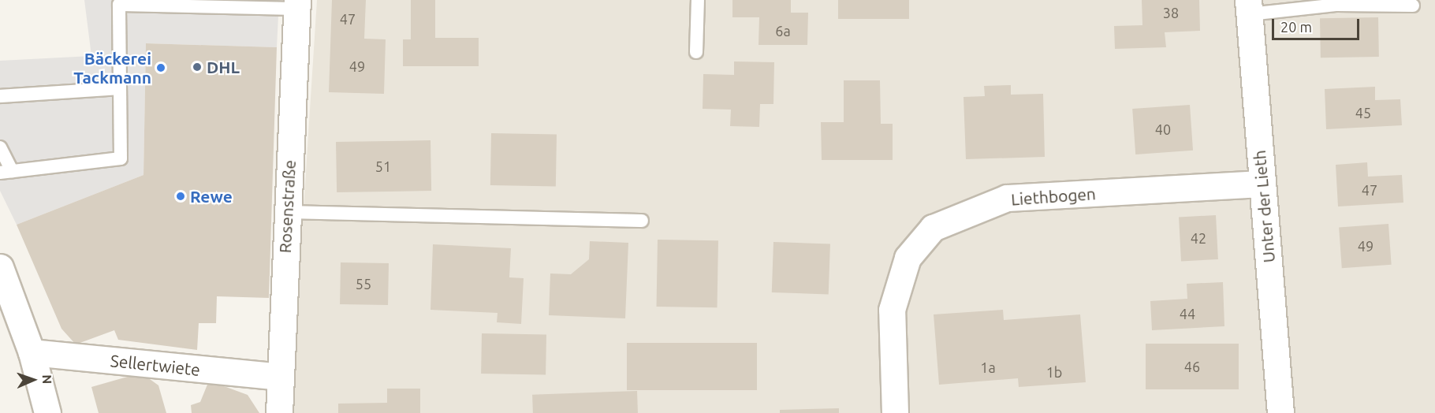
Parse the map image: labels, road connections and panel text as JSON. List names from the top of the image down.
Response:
{
  "streets": {
    "street": [
      "Liethbogen",
      "Rosenstraße",
      "Unter der Lieth",
      "Sellertwiete"
    ]
  },
  "crossings": [
    ["Liethbogen", "Unter der Lieth"],
    ["Rosenstraße", "Sellertwiete"]
  ],
  "places": ["DHL", "Bäckerei Tackmann", "Rewe"],
  "house_numbers": [
    "38",
    "47",
    "6a",
    "49",
    "45",
    "40",
    "51",
    "47",
    "42",
    "49",
    "55",
    "44",
    "46",
    "1a",
    "1b"
  ],
  "scale_bar": "20 m",
  "north": "right"
}
